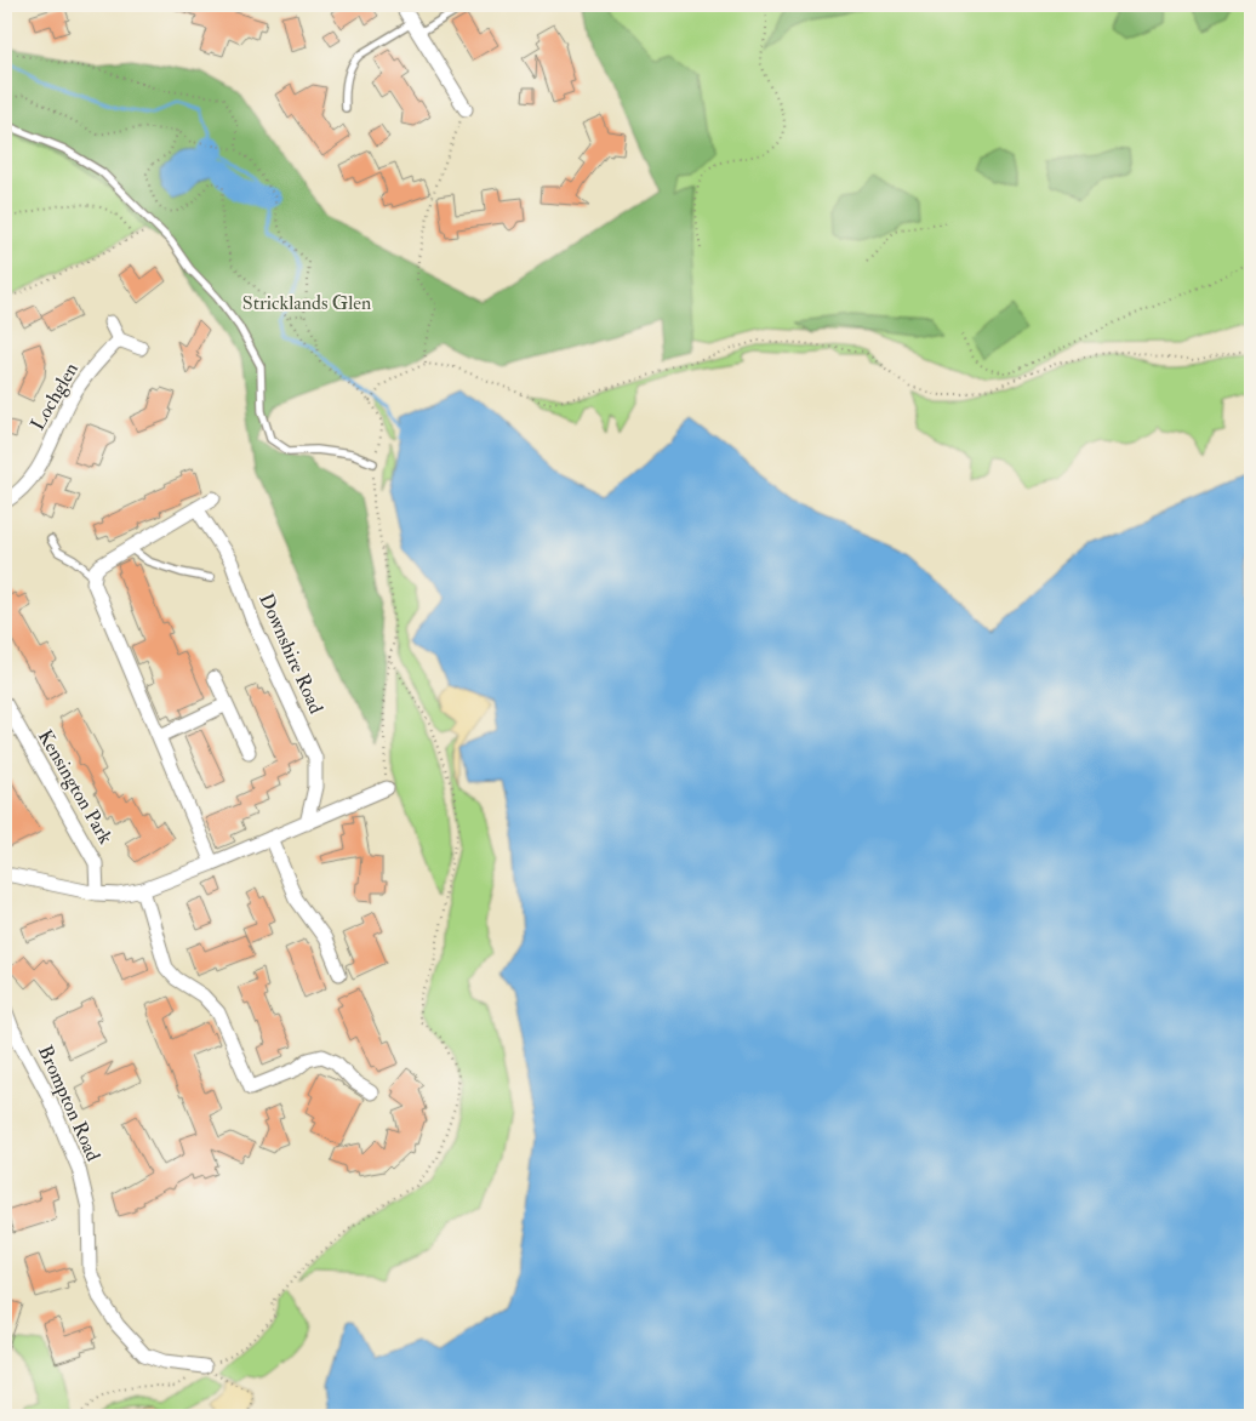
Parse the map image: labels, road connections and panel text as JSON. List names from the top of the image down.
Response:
{
  "streets": {
    "street": [
      "Lochglen",
      "Downshire Road",
      "Kensington Park",
      "Brompton Road"
    ]
  },
  "parks": ["Stricklands Glen"]
}
